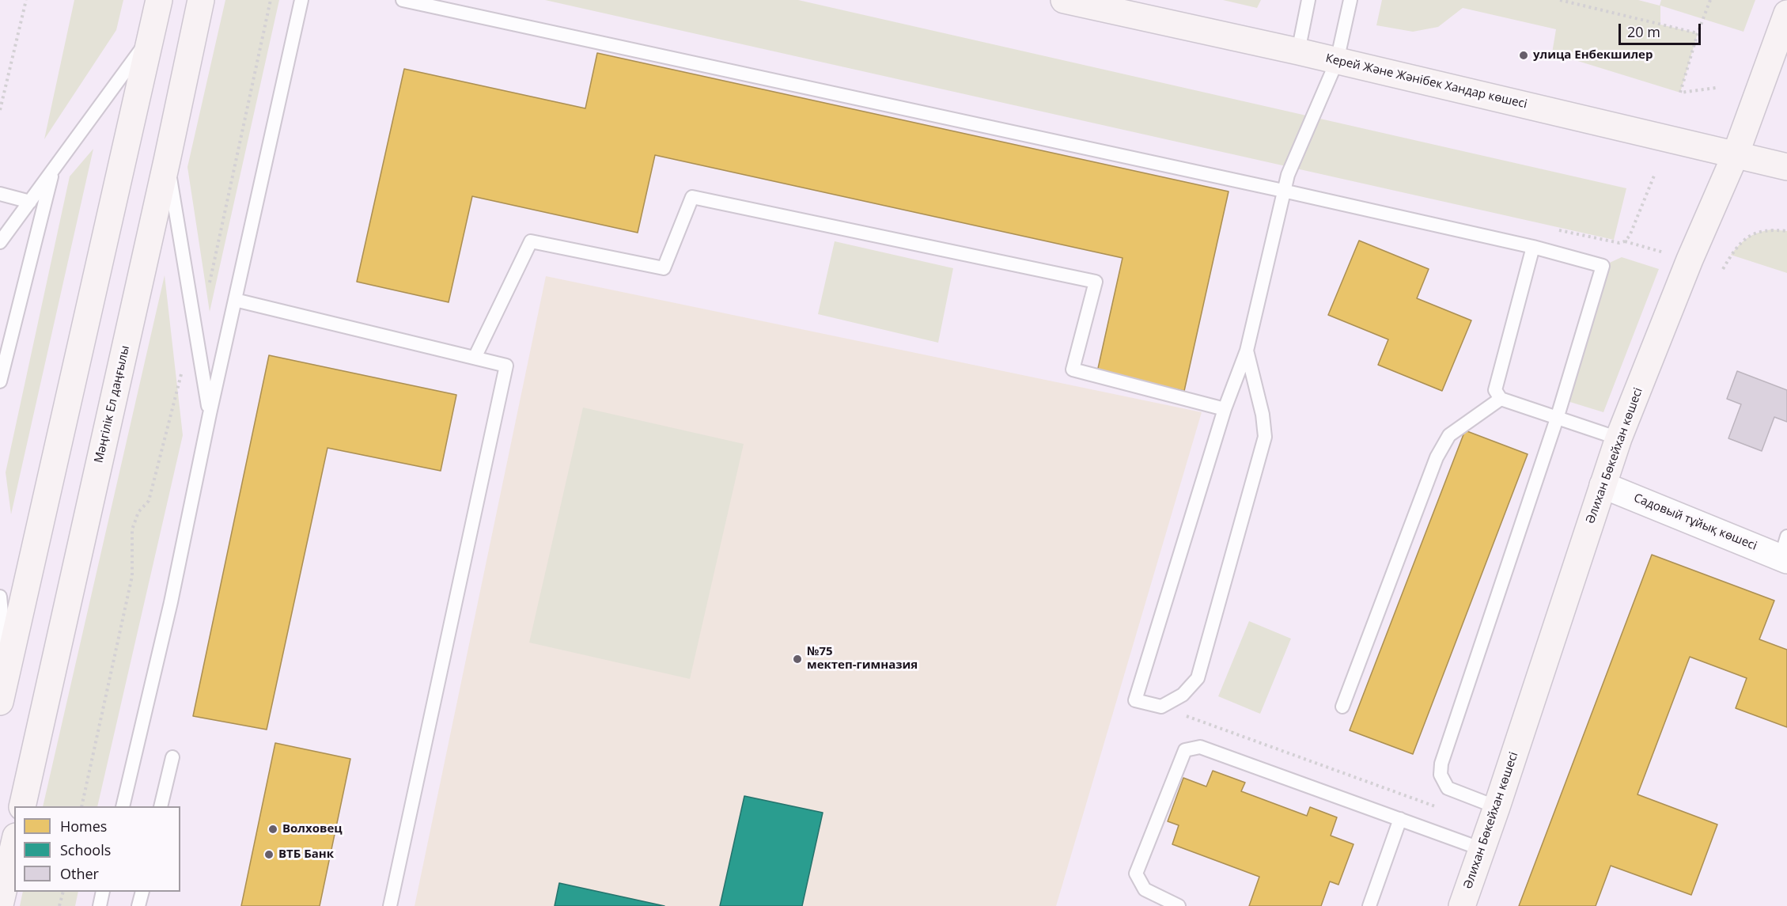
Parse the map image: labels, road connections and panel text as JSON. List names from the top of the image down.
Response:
{
  "streets": {
    "main road": ["Керей Және Жәнібек Хандар көшесі", "Мәңгілік Ел даңғылы", "Әлихан Бөкейхан көшесі"],
    "street": ["Садовый тұйық көшесі"]
  },
  "crossings": [
    ["Керей Және Жәнібек Хандар көшесі", "Әлихан Бөкейхан көшесі"],
    ["Әлихан Бөкейхан көшесі", "Садовый тұйық көшесі"]
  ],
  "places": [
    "улица Енбекшилер",
    "№75 мектеп-гимназия",
    "Волховец",
    "ВТБ Банк"
  ],
  "legend": ["Homes", "Schools", "Other"],
  "scale_bar": "20 m"
}
